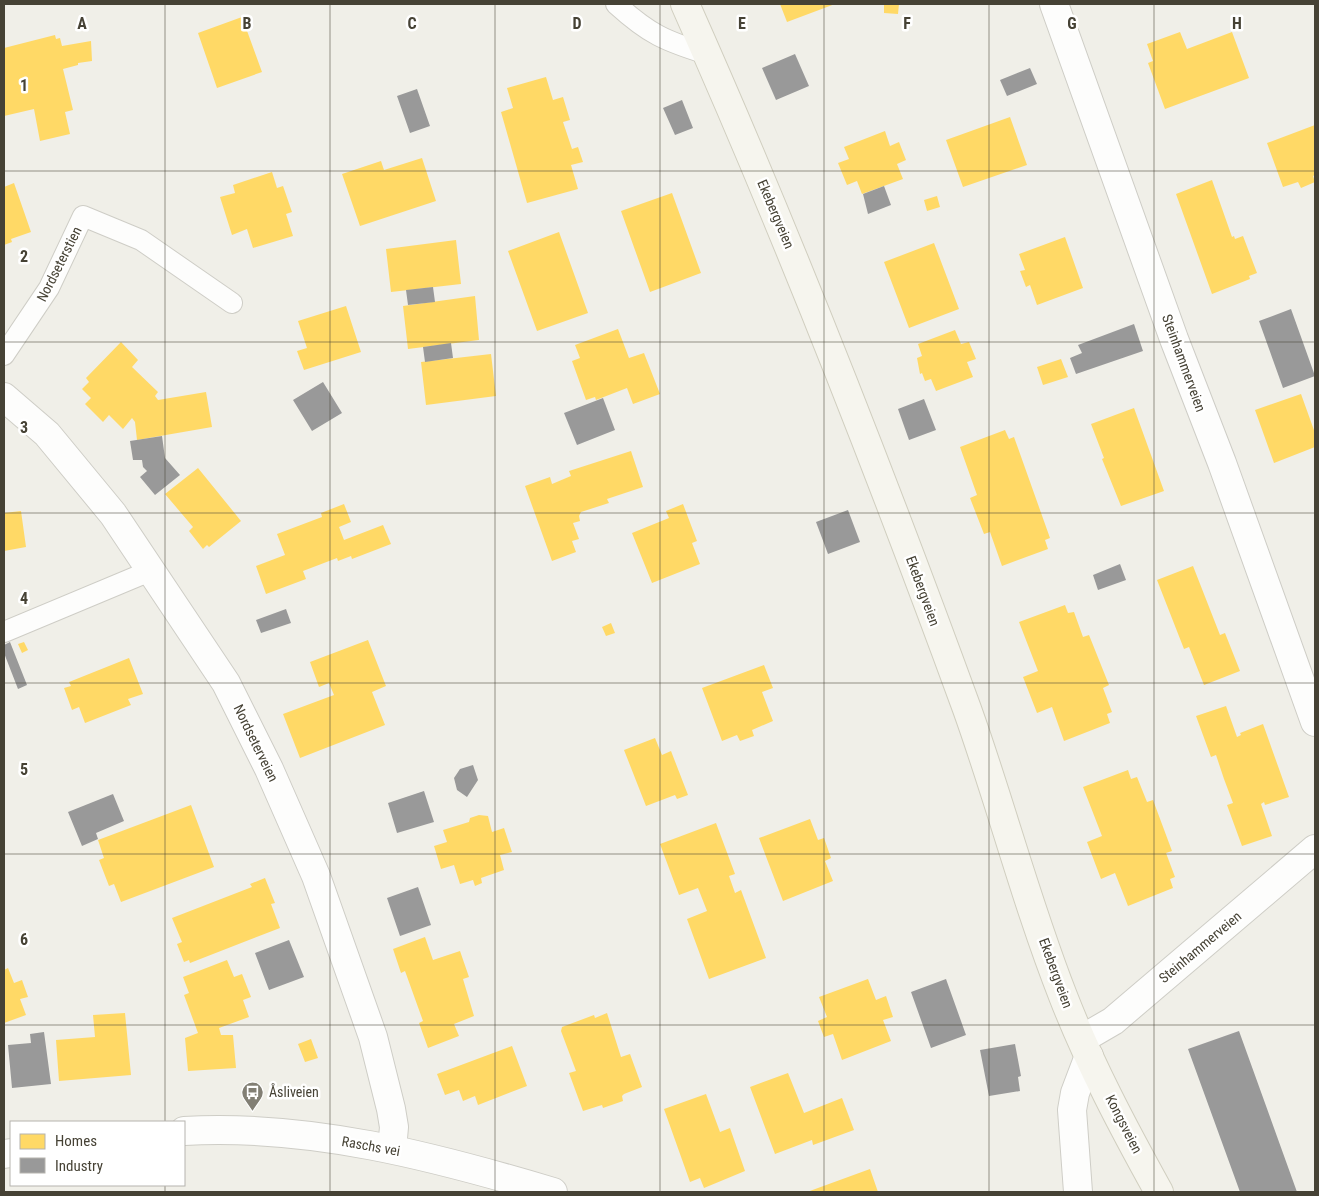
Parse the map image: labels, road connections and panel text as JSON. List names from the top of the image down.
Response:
{
  "streets": {
    "main road": ["Ekebergveien", "Kongsveien"],
    "street": ["Steinhammerveien", "Nordseterveien", "Raschs vei"],
    "lane": ["Nordseterstien"]
  },
  "crossings": [
    ["Ekebergveien", "Steinhammerveien"],
    ["Ekebergveien", "Kongsveien"],
    ["Steinhammerveien", "Kongsveien"],
    ["Nordseterveien", "Raschs vei"]
  ],
  "places": {
    "bus stop": ["Åsliveien"]
  },
  "legend": ["Homes", "Industry"],
  "grid": {
    "columns": [
      "A",
      "B",
      "C",
      "D",
      "E",
      "F",
      "G",
      "H"
    ],
    "rows": [
      "1",
      "2",
      "3",
      "4",
      "5",
      "6"
    ]
  }
}
